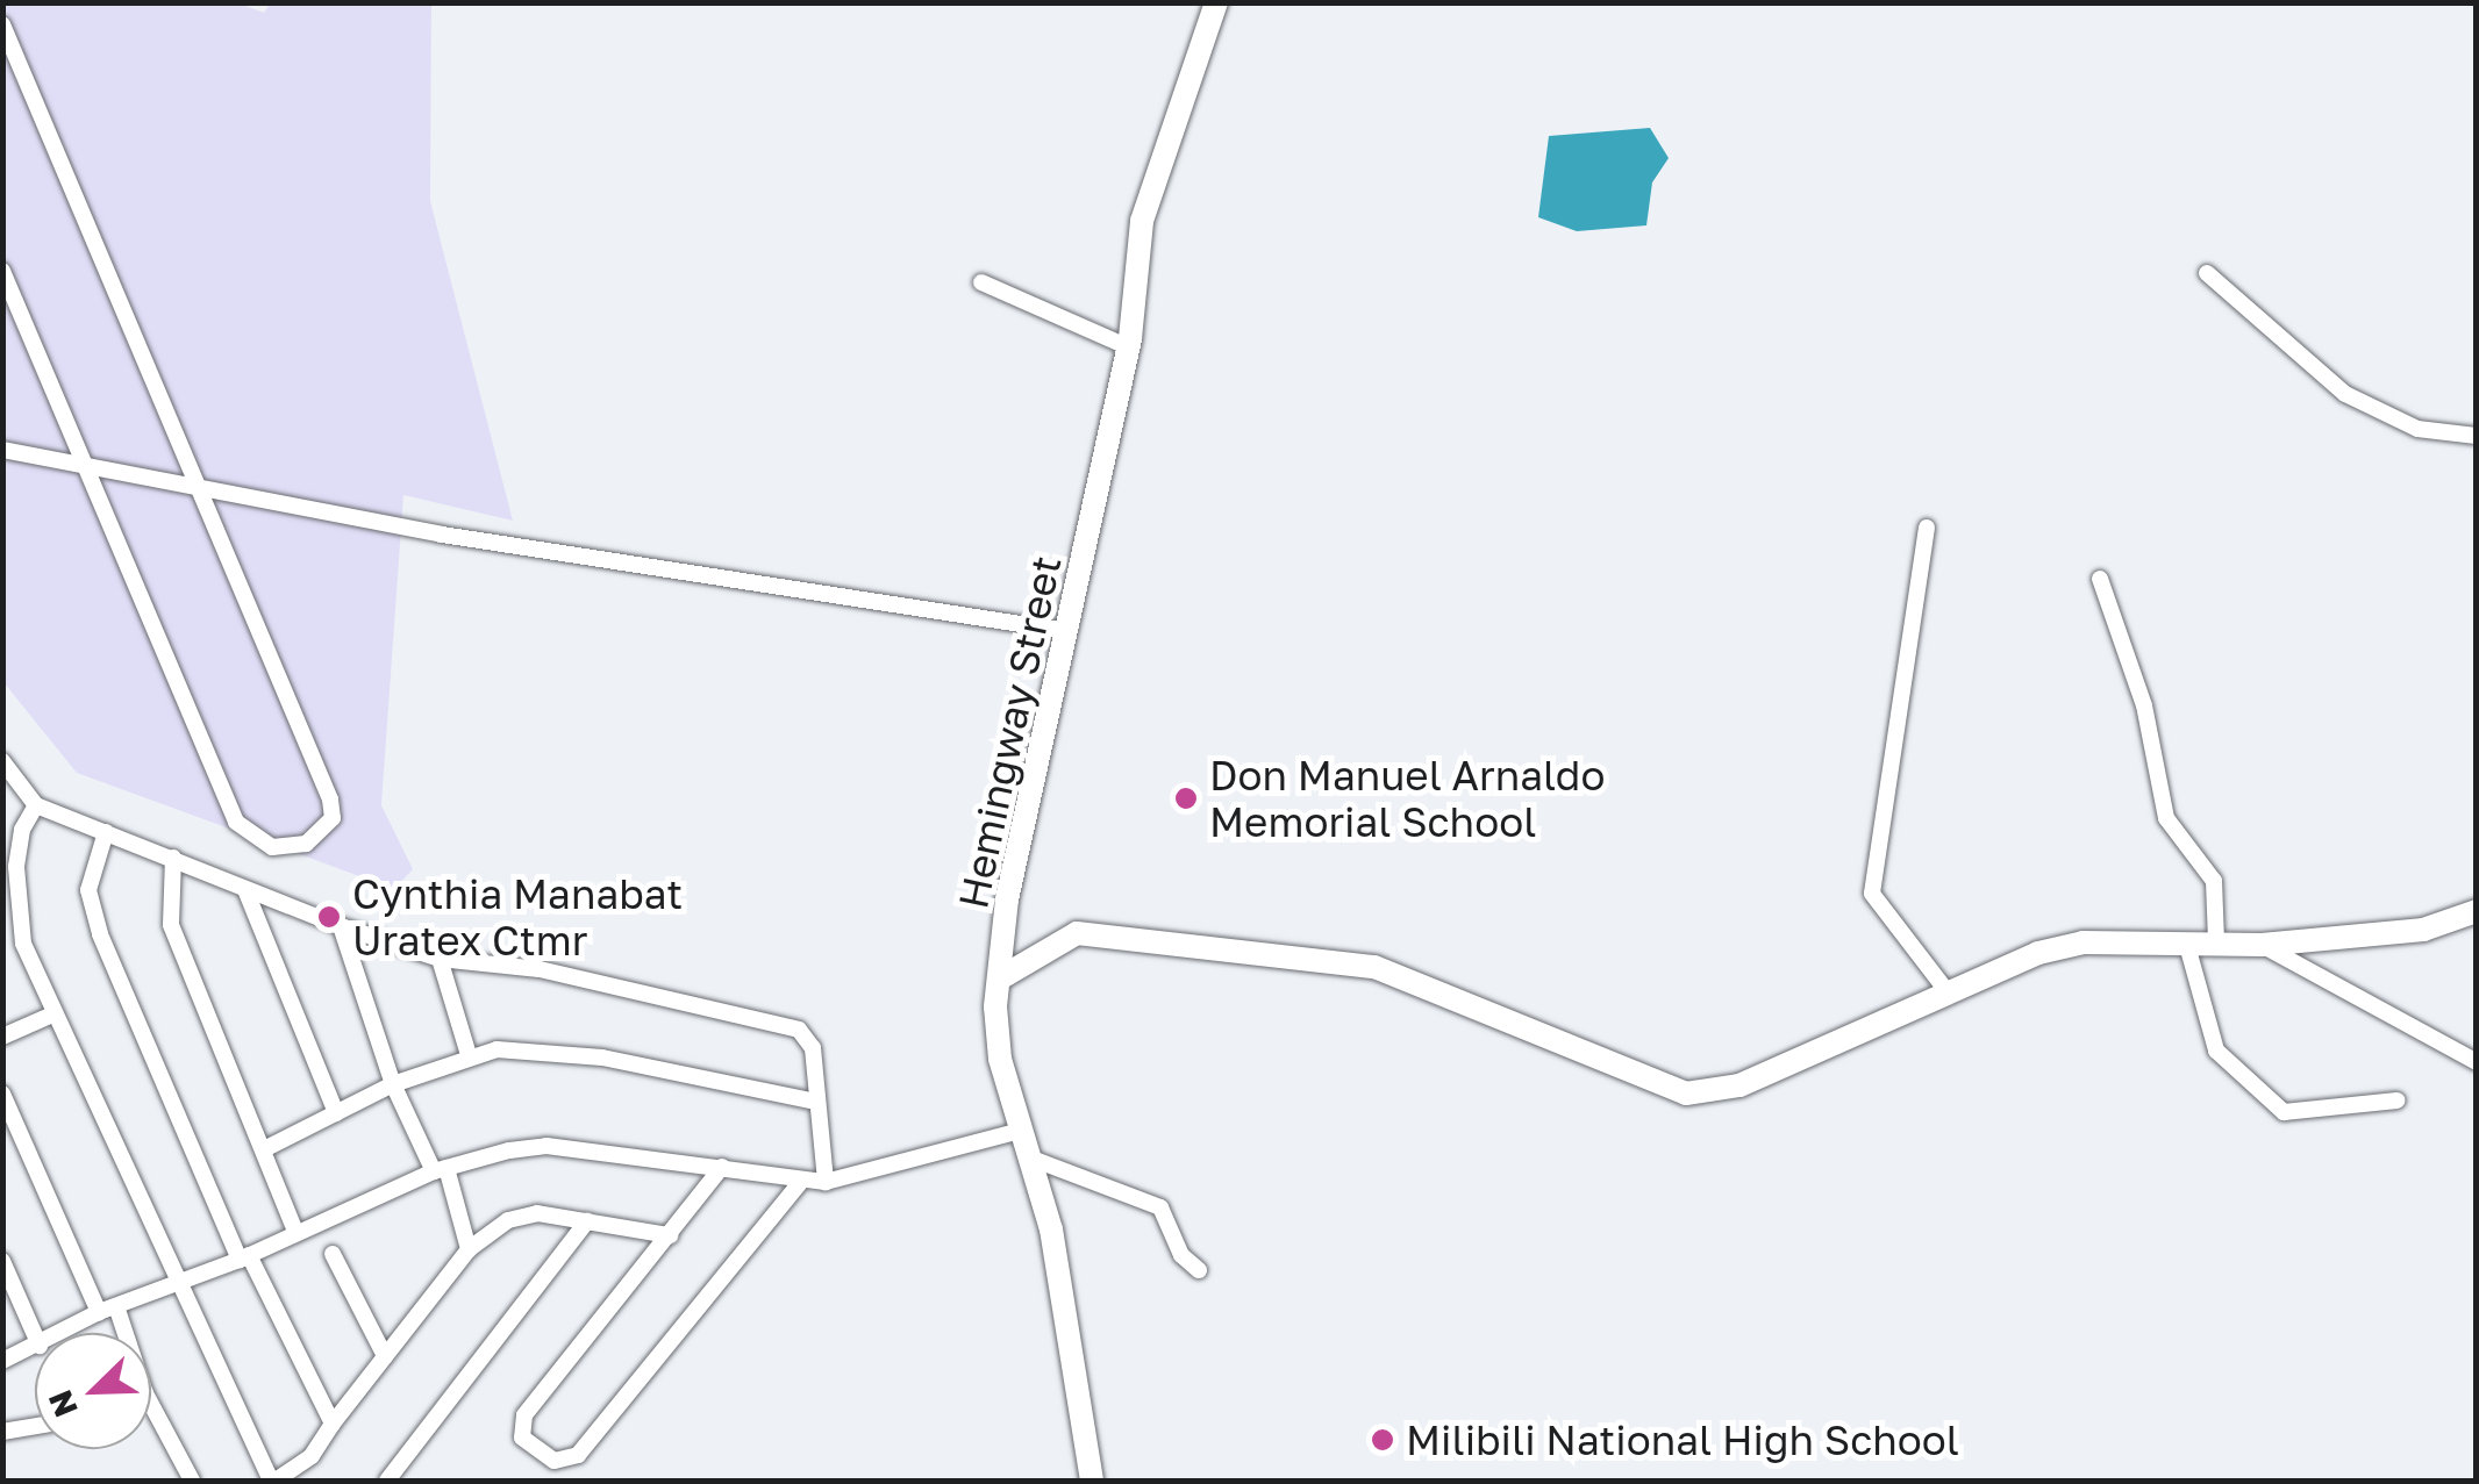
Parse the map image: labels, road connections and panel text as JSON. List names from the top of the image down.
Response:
{
  "streets": {
    "main road": ["Hemingway Street"]
  },
  "places": ["Don Manuel Arnaldo Memorial School", "Cynthia Manabat Uratex Ctmr", "Milibili National High School"],
  "north": "bottom left"
}
